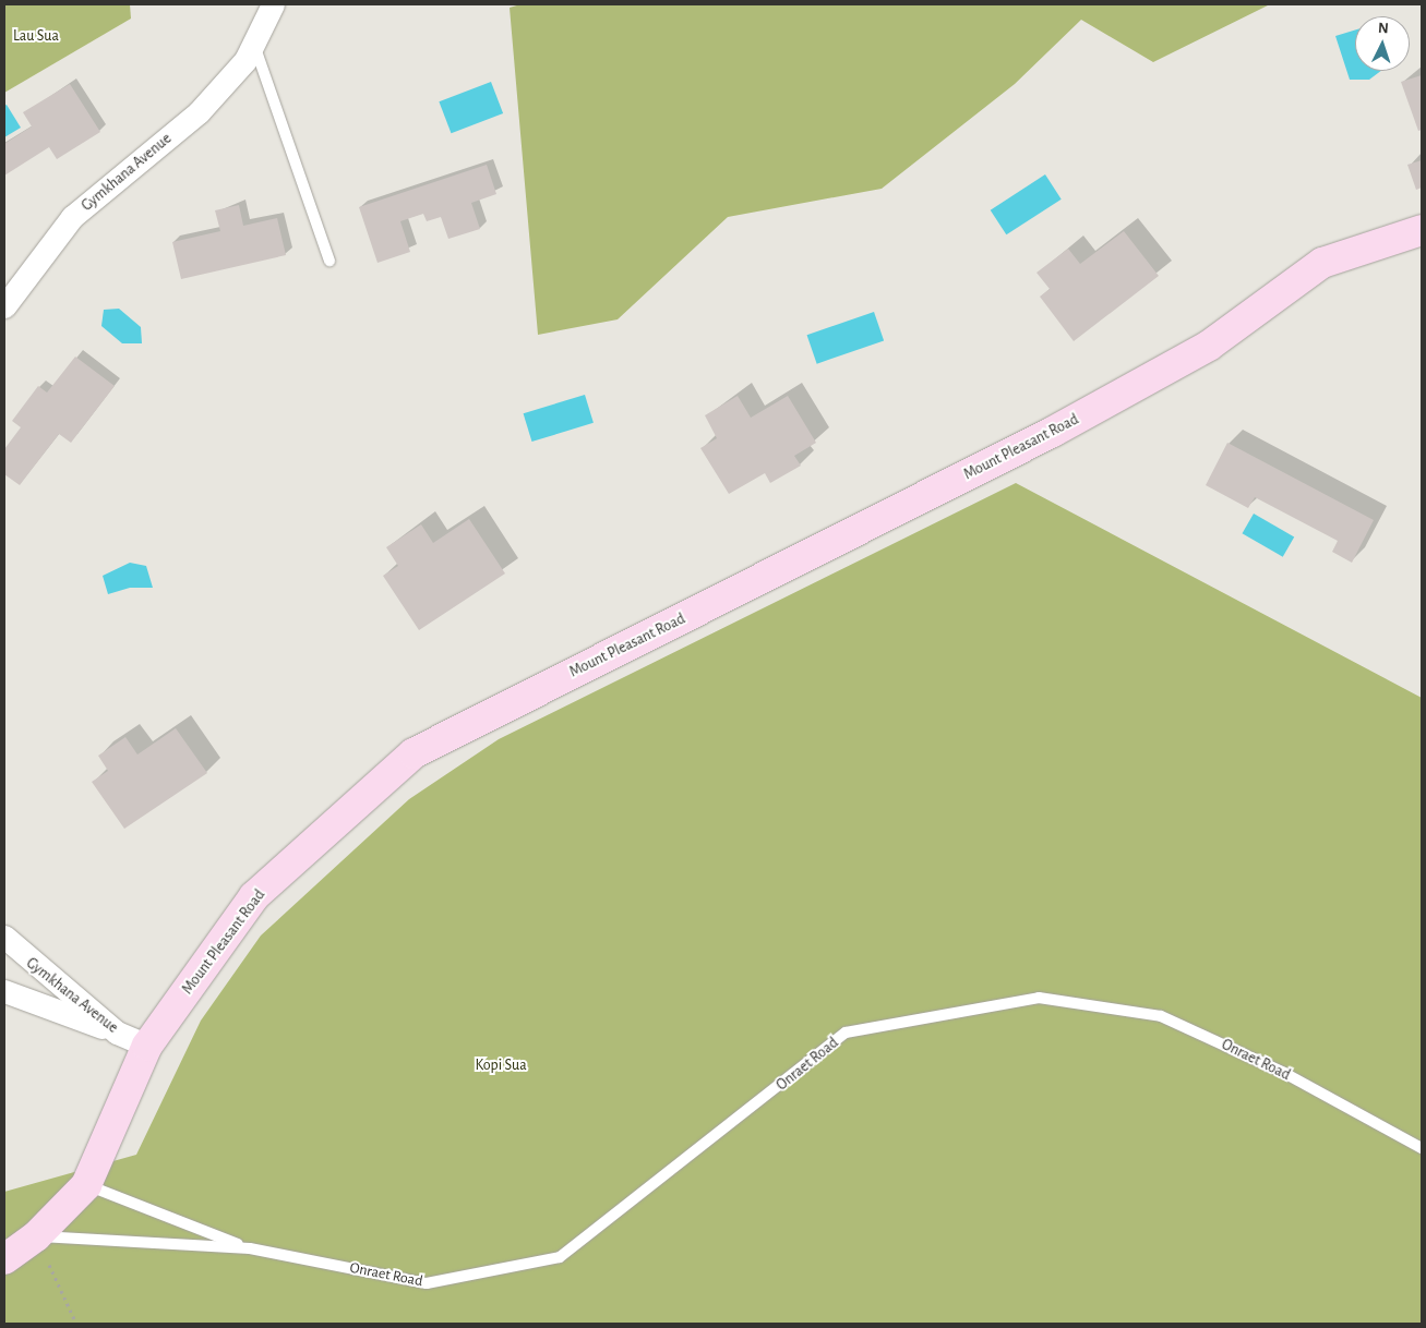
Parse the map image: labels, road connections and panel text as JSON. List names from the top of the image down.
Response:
{
  "streets": {
    "street": ["Gymkhana Avenue", "Mount Pleasant Road"],
    "lane": ["Onraet Road"]
  },
  "crossings": [
    ["Gymkhana Avenue", "Mount Pleasant Road"],
    ["Mount Pleasant Road", "Onraet Road"]
  ],
  "parks": ["Lau Sua", "Kopi Sua"],
  "north": "top"
}
